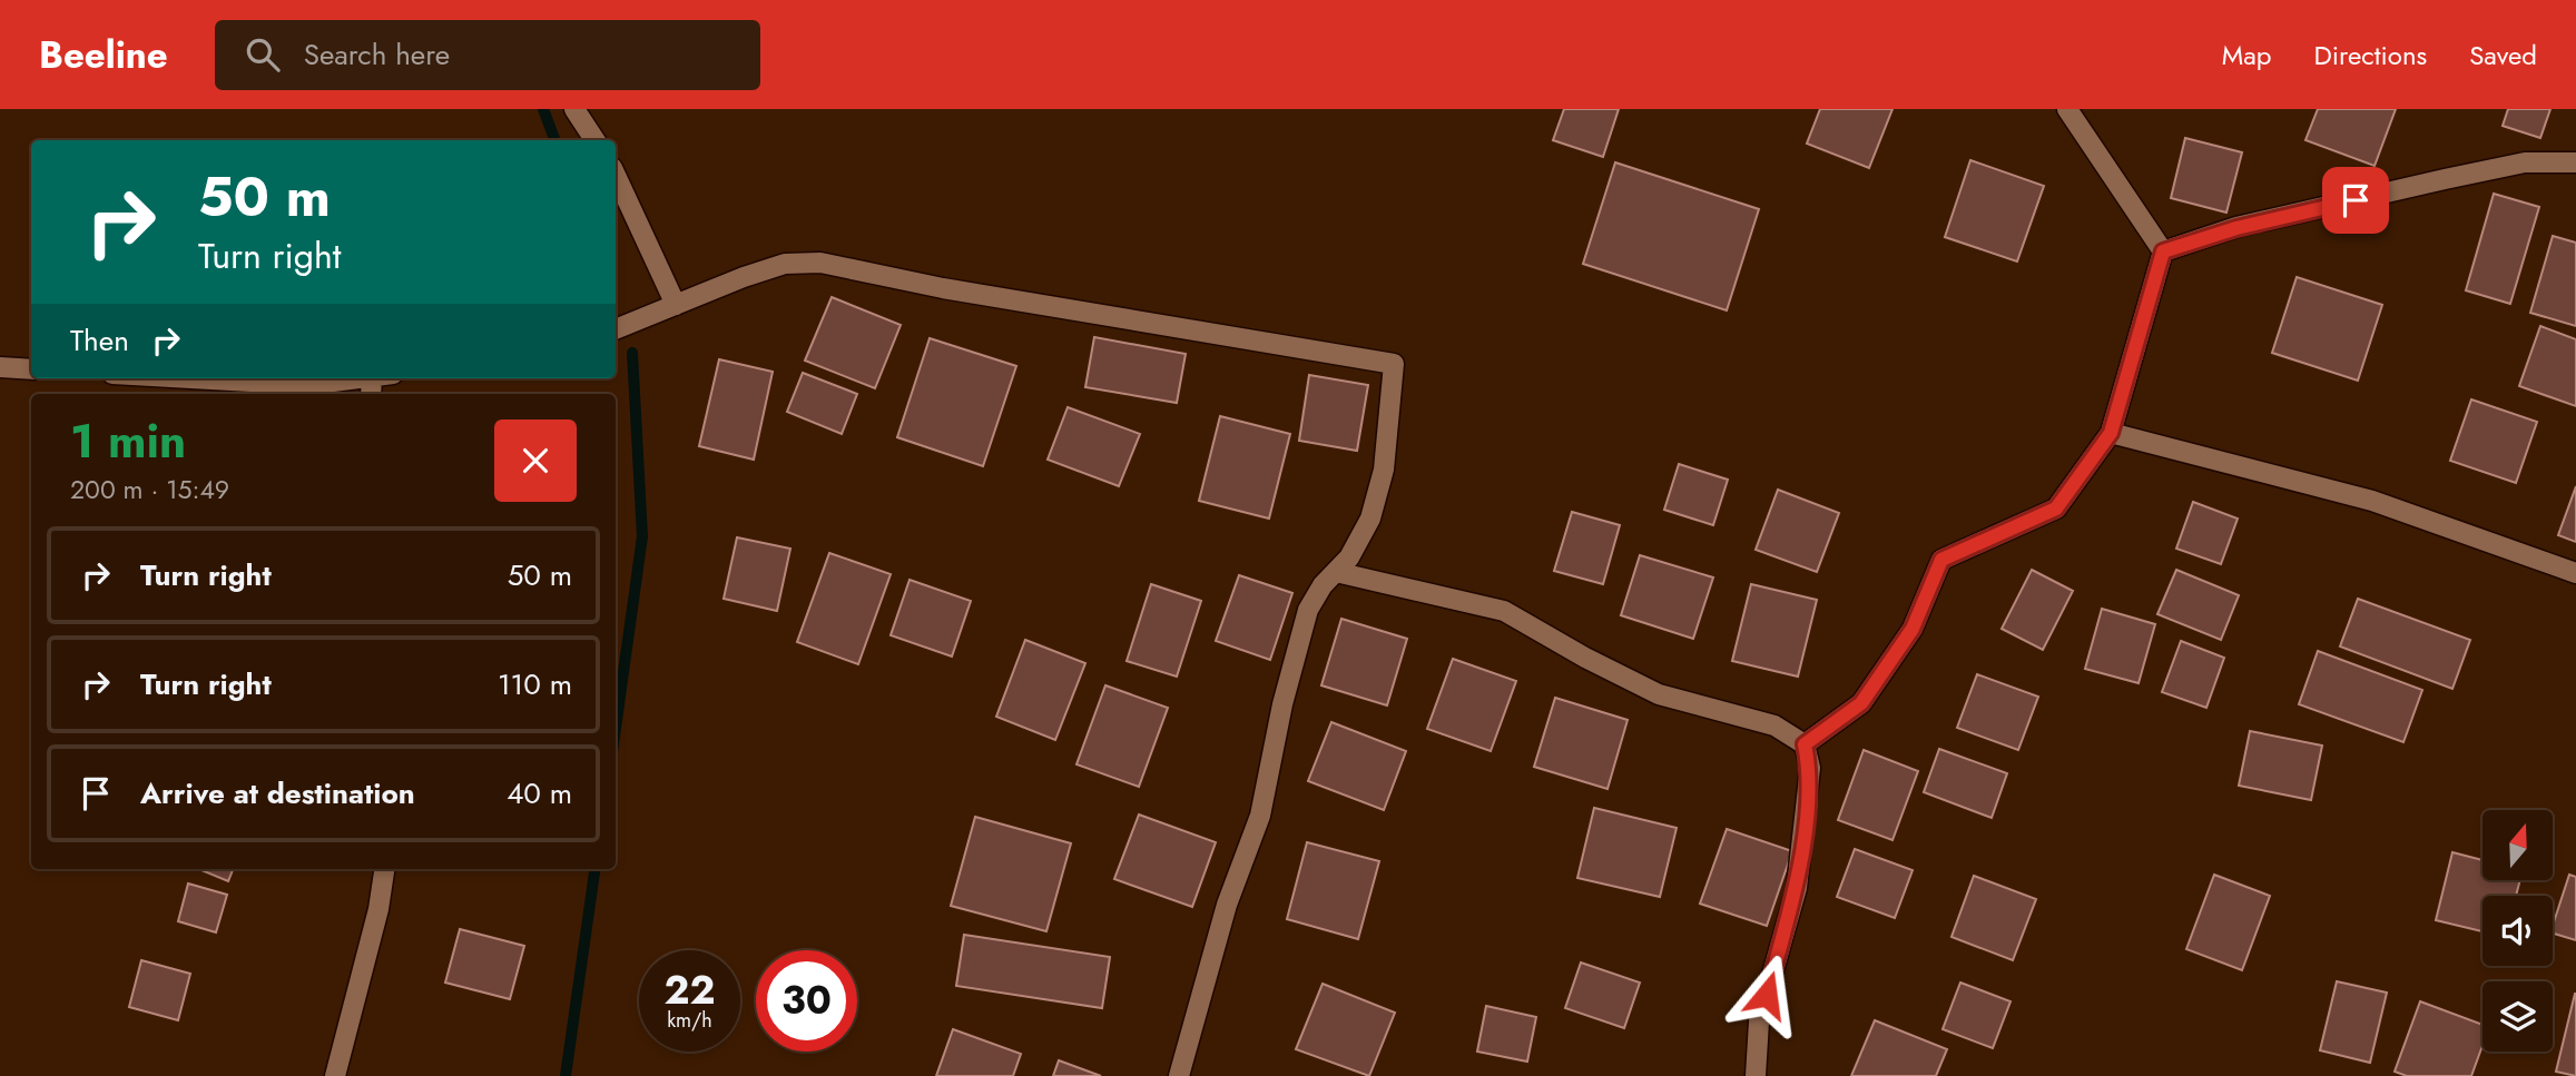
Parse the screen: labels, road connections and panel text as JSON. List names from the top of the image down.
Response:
{
  "north": "top",
  "page": {
    "header": "Beeline",
    "search": "Search here",
    "nav": ["Map", "Directions", "Saved"],
    "turn": ["50 m", "Turn right"],
    "then": "Then",
    "heading": ["1 min", "200 m · 15:49"],
    "list": [
      {
        "name": "Turn right",
        "value": "50 m"
      },
      {
        "name": "Turn right",
        "value": "110 m"
      },
      {
        "name": "Arrive at destination",
        "value": "40 m"
      }
    ],
    "speed": "22 km/h",
    "limit": "30"
  }
}
